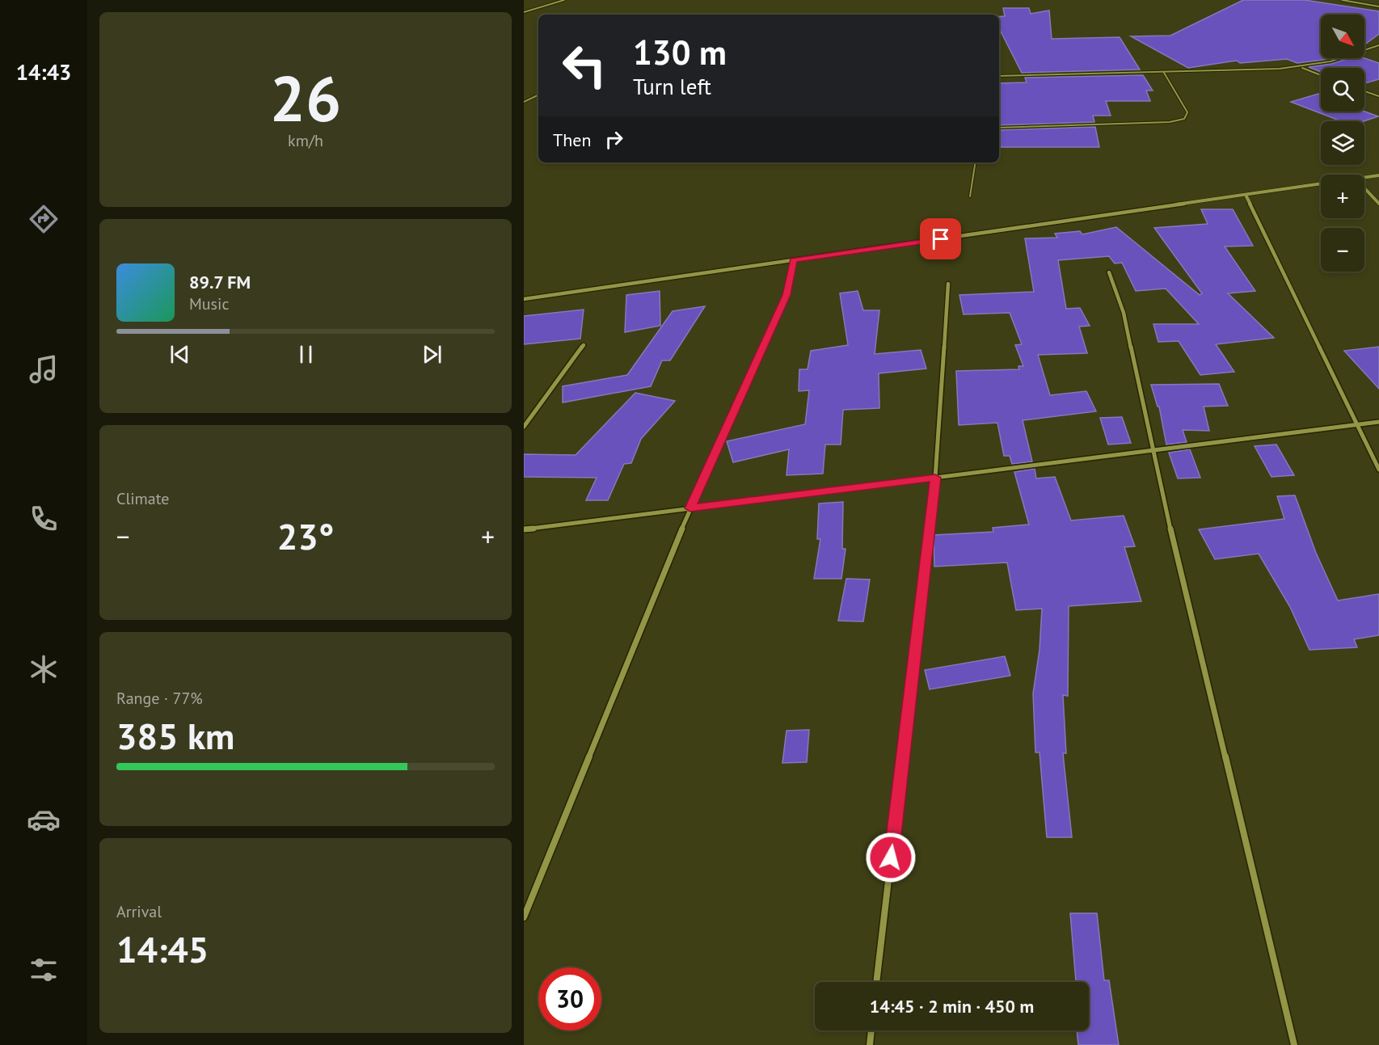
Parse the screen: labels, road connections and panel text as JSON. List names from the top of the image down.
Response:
{
  "north": "bottom right",
  "page": {
    "tabs": "14:43",
    "tile": [
      ["26", "km/h"],
      "Climate",
      ["Range · 77%", "385 km"],
      ["Arrival", "14:45"]
    ],
    "map_buttons": ["+", "−"],
    "turn": ["130 m", "Turn left"],
    "then": "Then",
    "song": ["89.7 FM", "Music"],
    "heat": ["−", "23°", "+"],
    "limit": "30",
    "trip": "14:45 · 2 min · 450 m"
  }
}
